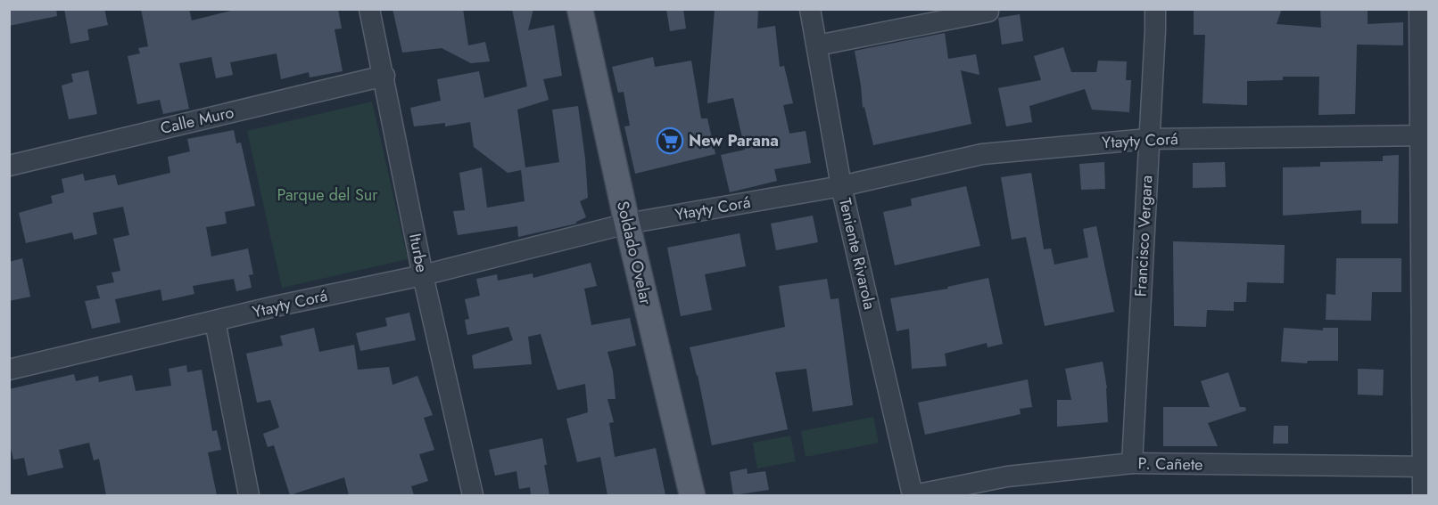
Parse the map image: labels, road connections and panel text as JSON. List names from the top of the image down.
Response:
{
  "streets": {
    "main road": ["Soldado Ovelar"],
    "street": [
      "Calle Muro",
      "Ytayty Corá",
      "Francisco Vergara",
      "Iturbe",
      "Teniente Rivarola",
      "P. Cañete"
    ]
  },
  "crossings": [
    ["Calle Muro", "Iturbe"],
    ["Ytayty Corá", "Francisco Vergara"],
    ["Ytayty Corá", "Iturbe"],
    ["Ytayty Corá", "Soldado Ovelar"],
    ["Ytayty Corá", "Teniente Rivarola"],
    ["Francisco Vergara", "P. Cañete"],
    ["Teniente Rivarola", "P. Cañete"]
  ],
  "parks": ["Parque del Sur"],
  "places": {
    "supermarket": ["New Parana"]
  }
}
